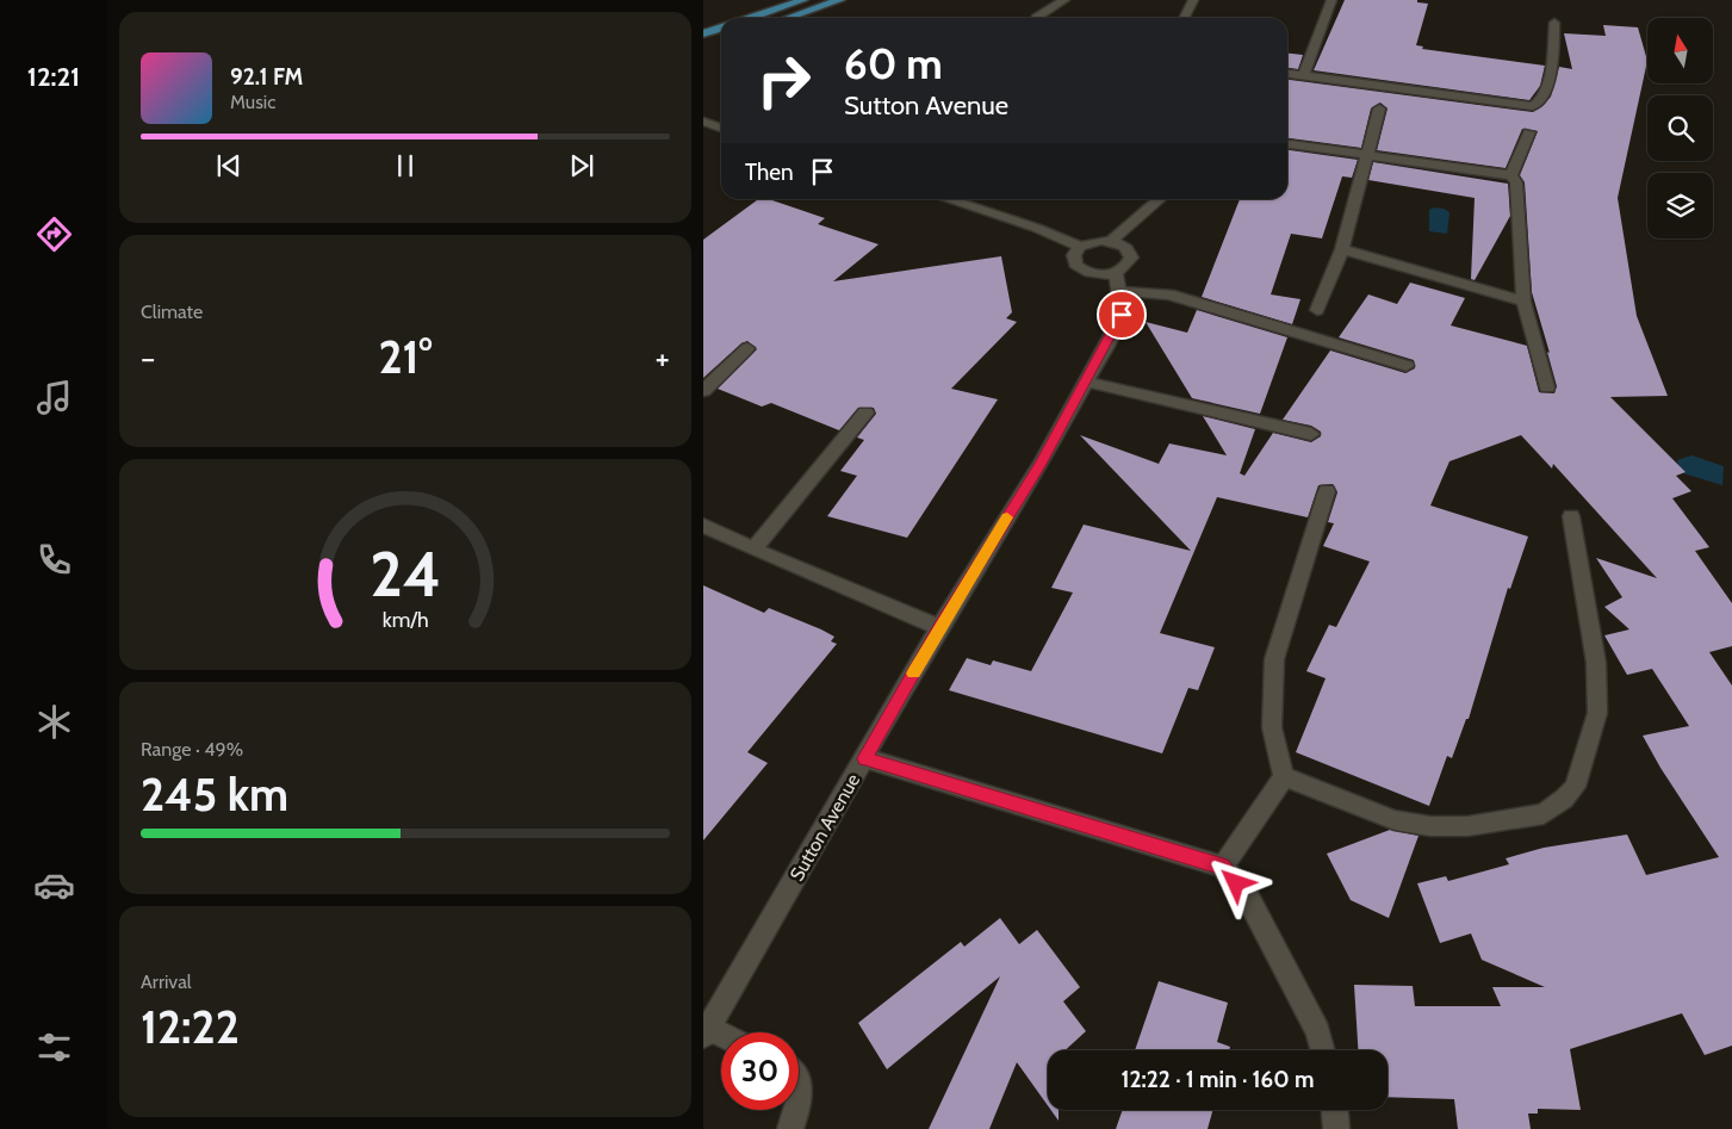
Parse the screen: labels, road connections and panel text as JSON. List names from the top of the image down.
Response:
{
  "streets": {
    "street": ["Sutton Avenue"]
  },
  "north": "top",
  "page": {
    "tabs": "12:21",
    "turn": ["60 m", "Sutton Avenue"],
    "song": ["92.1 FM", "Music"],
    "then": "Then",
    "tile": [
      "Climate",
      ["Range · 49%", "245 km"],
      ["Arrival", "12:22"]
    ],
    "heat": ["−", "21°", "+"],
    "limit": "30",
    "trip": "12:22 · 1 min · 160 m",
    "gauge": ["24", "km/h"]
  }
}
